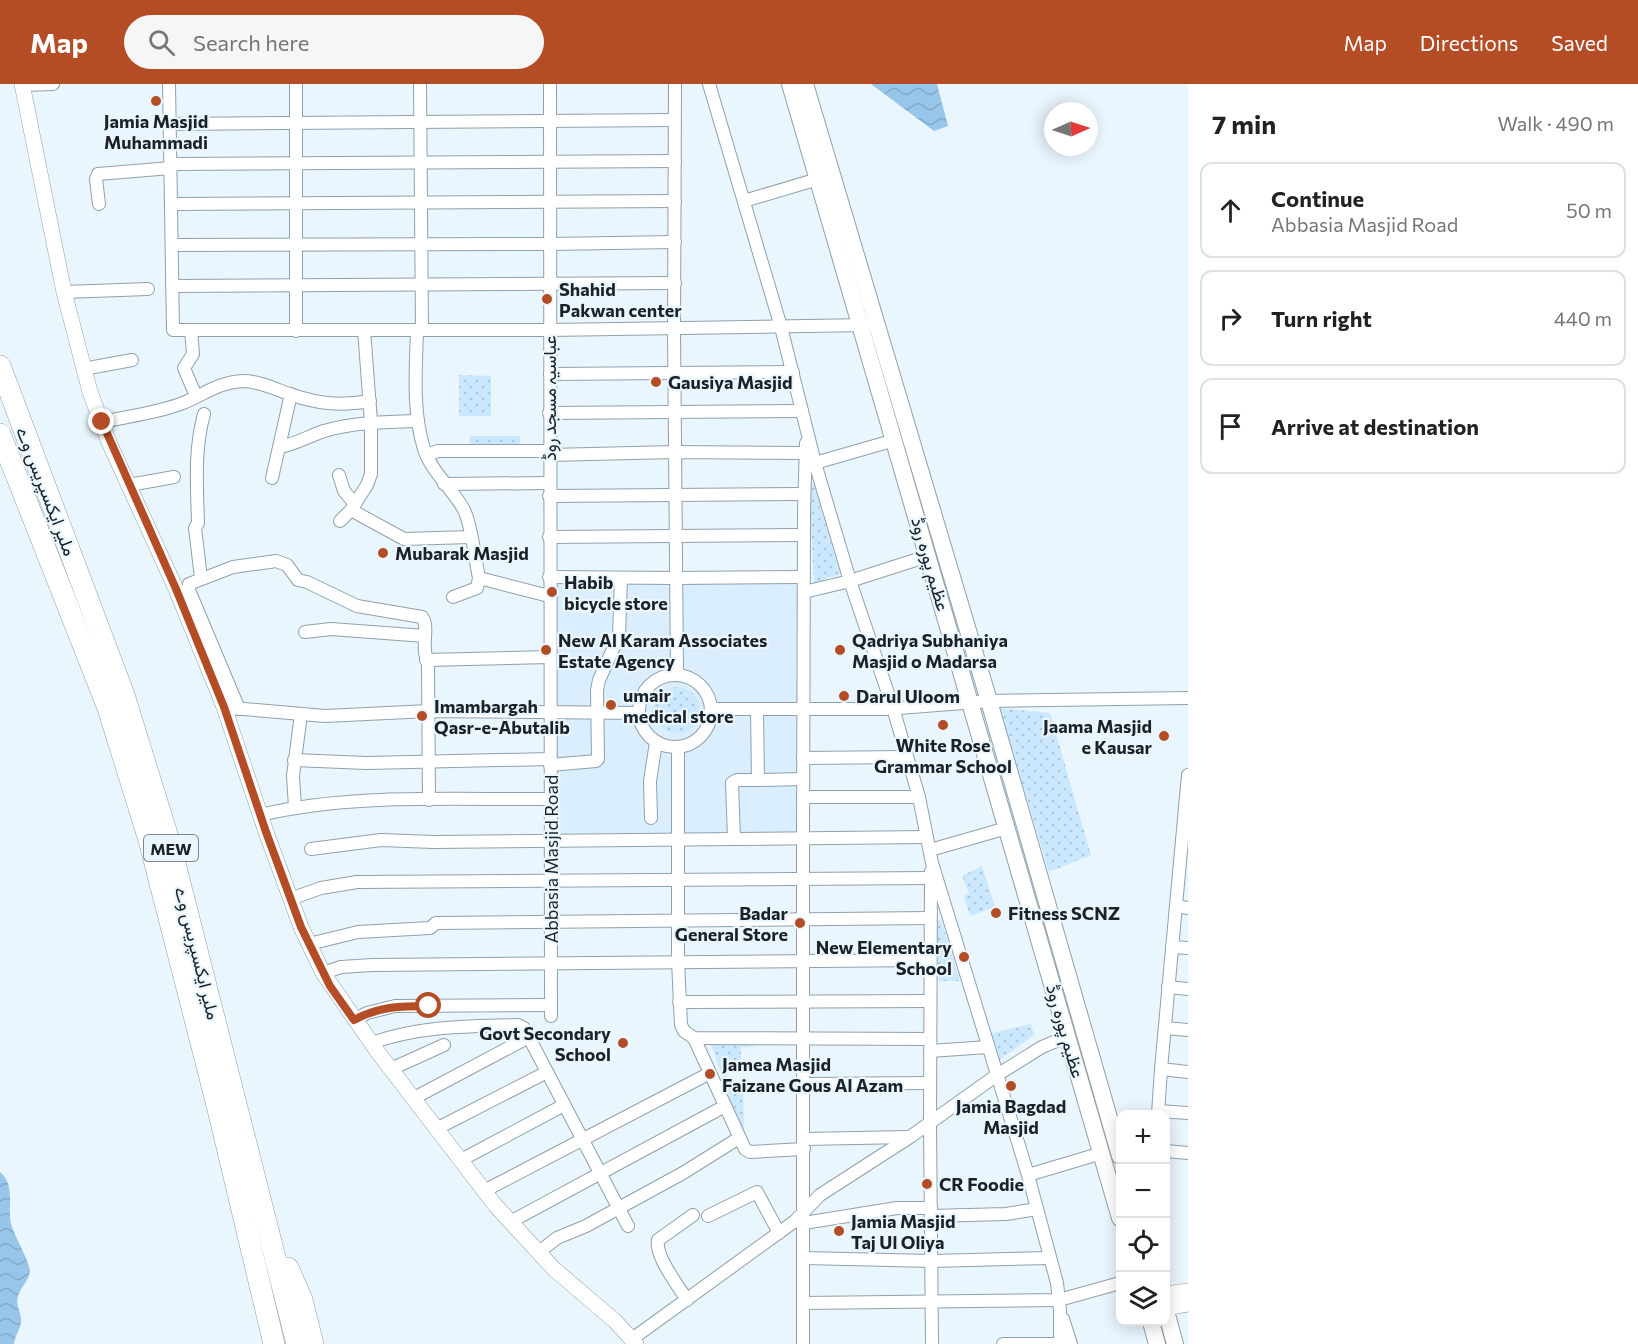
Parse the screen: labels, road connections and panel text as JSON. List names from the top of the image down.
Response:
{
  "streets": {
    "highway": ["ملیر ایکسپریس وے", "MEW"],
    "main road": ["عظیم پورہ روڈ"],
    "street": ["عباسیہ مسجد روڈ", "Abbasia Masjid Road"]
  },
  "crossings": [
    ["عباسیہ مسجد روڈ", "Abbasia Masjid Road"]
  ],
  "places": [
    "Jamia Masjid Muhammadi",
    "Shahid Pakwan center",
    "Gausiya Masjid",
    "Mubarak Masjid",
    "Habib bicycle store",
    "New Al Karam Associates Estate Agency",
    "Qadriya Subhaniya Masjid o Madarsa",
    "Darul Uloom",
    "umair medical store",
    "Imambargah Qasr-e-Abutalib",
    "White Rose Grammar School",
    "Jaama Masjid e Kausar",
    "Fitness SCNZ",
    "Badar General Store",
    "New Elementary School",
    "Govt Secondary School",
    "Jamea Masjid Faizane Gous Al Azam",
    "Jamia Bagdad Masjid",
    "CR Foodie",
    "Jamia Masjid Taj Ul Oliya"
  ],
  "north": "right",
  "page": {
    "header": "Map",
    "search": "Search here",
    "nav": ["Map", "Directions", "Saved"],
    "heading": ["7 min", "Walk · 490 m"],
    "list": [
      ["Continue", "Abbasia Masjid Road", "50 m"],
      ["Turn right", "440 m"],
      "Arrive at destination"
    ],
    "map_buttons": ["+", "−"]
  }
}
